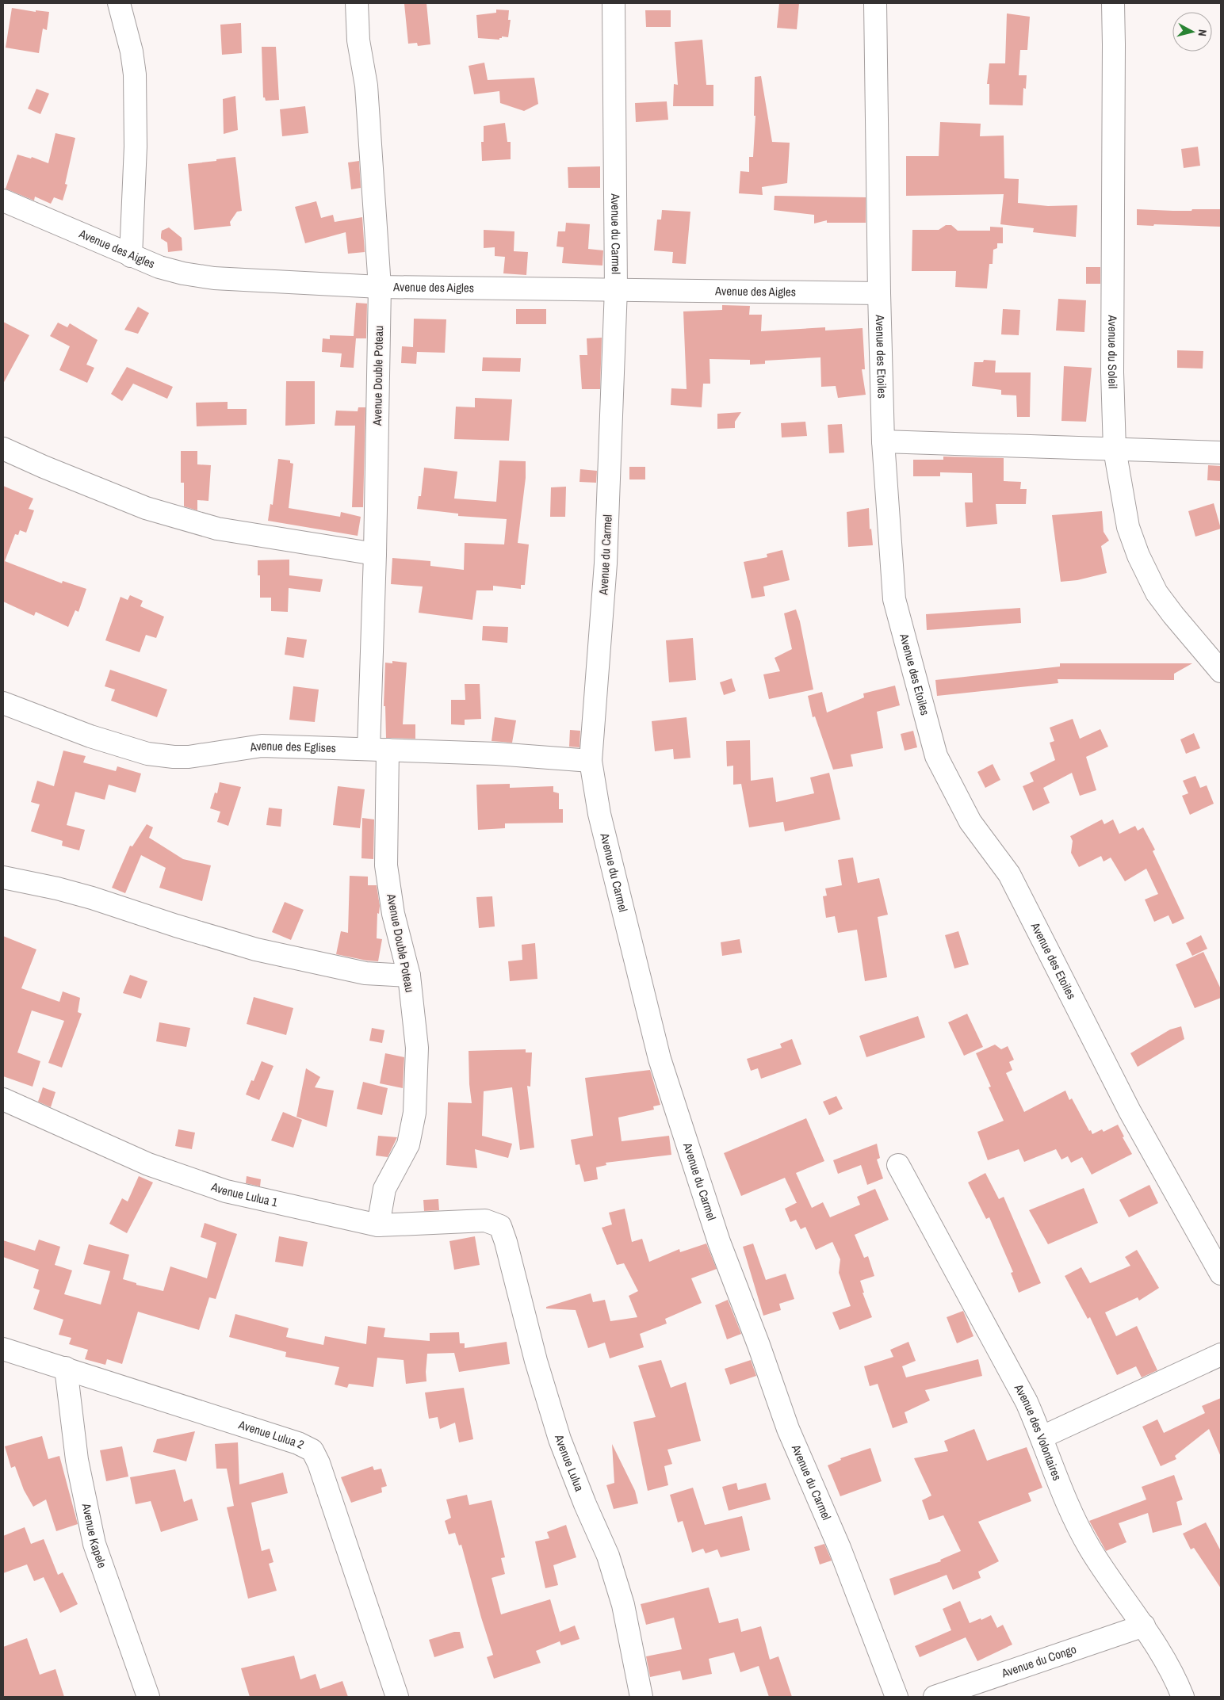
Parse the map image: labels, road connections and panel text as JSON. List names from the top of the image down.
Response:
{
  "streets": {
    "street": [
      "Avenue du Carmel",
      "Avenue des Aigles",
      "Avenue du Soleil",
      "Avenue des Etoiles",
      "Avenue Double Poteau",
      "Avenue des Eglises",
      "Avenue Lulua 1",
      "Avenue des Volontaires",
      "Avenue Lulua 2",
      "Avenue Lulua",
      "Avenue Kapele",
      "Avenue du Congo"
    ]
  },
  "crossings": [
    ["Avenue du Carmel", "Avenue des Aigles"],
    ["Avenue du Carmel", "Avenue des Eglises"],
    ["Avenue des Aigles", "Avenue des Etoiles"],
    ["Avenue des Aigles", "Avenue Double Poteau"],
    ["Avenue Double Poteau", "Avenue des Eglises"],
    ["Avenue Double Poteau", "Avenue Lulua 1"],
    ["Avenue Lulua 1", "Avenue Lulua"],
    ["Avenue des Volontaires", "Avenue du Congo"],
    ["Avenue Lulua 2", "Avenue Kapele"]
  ],
  "north": "right"
}
